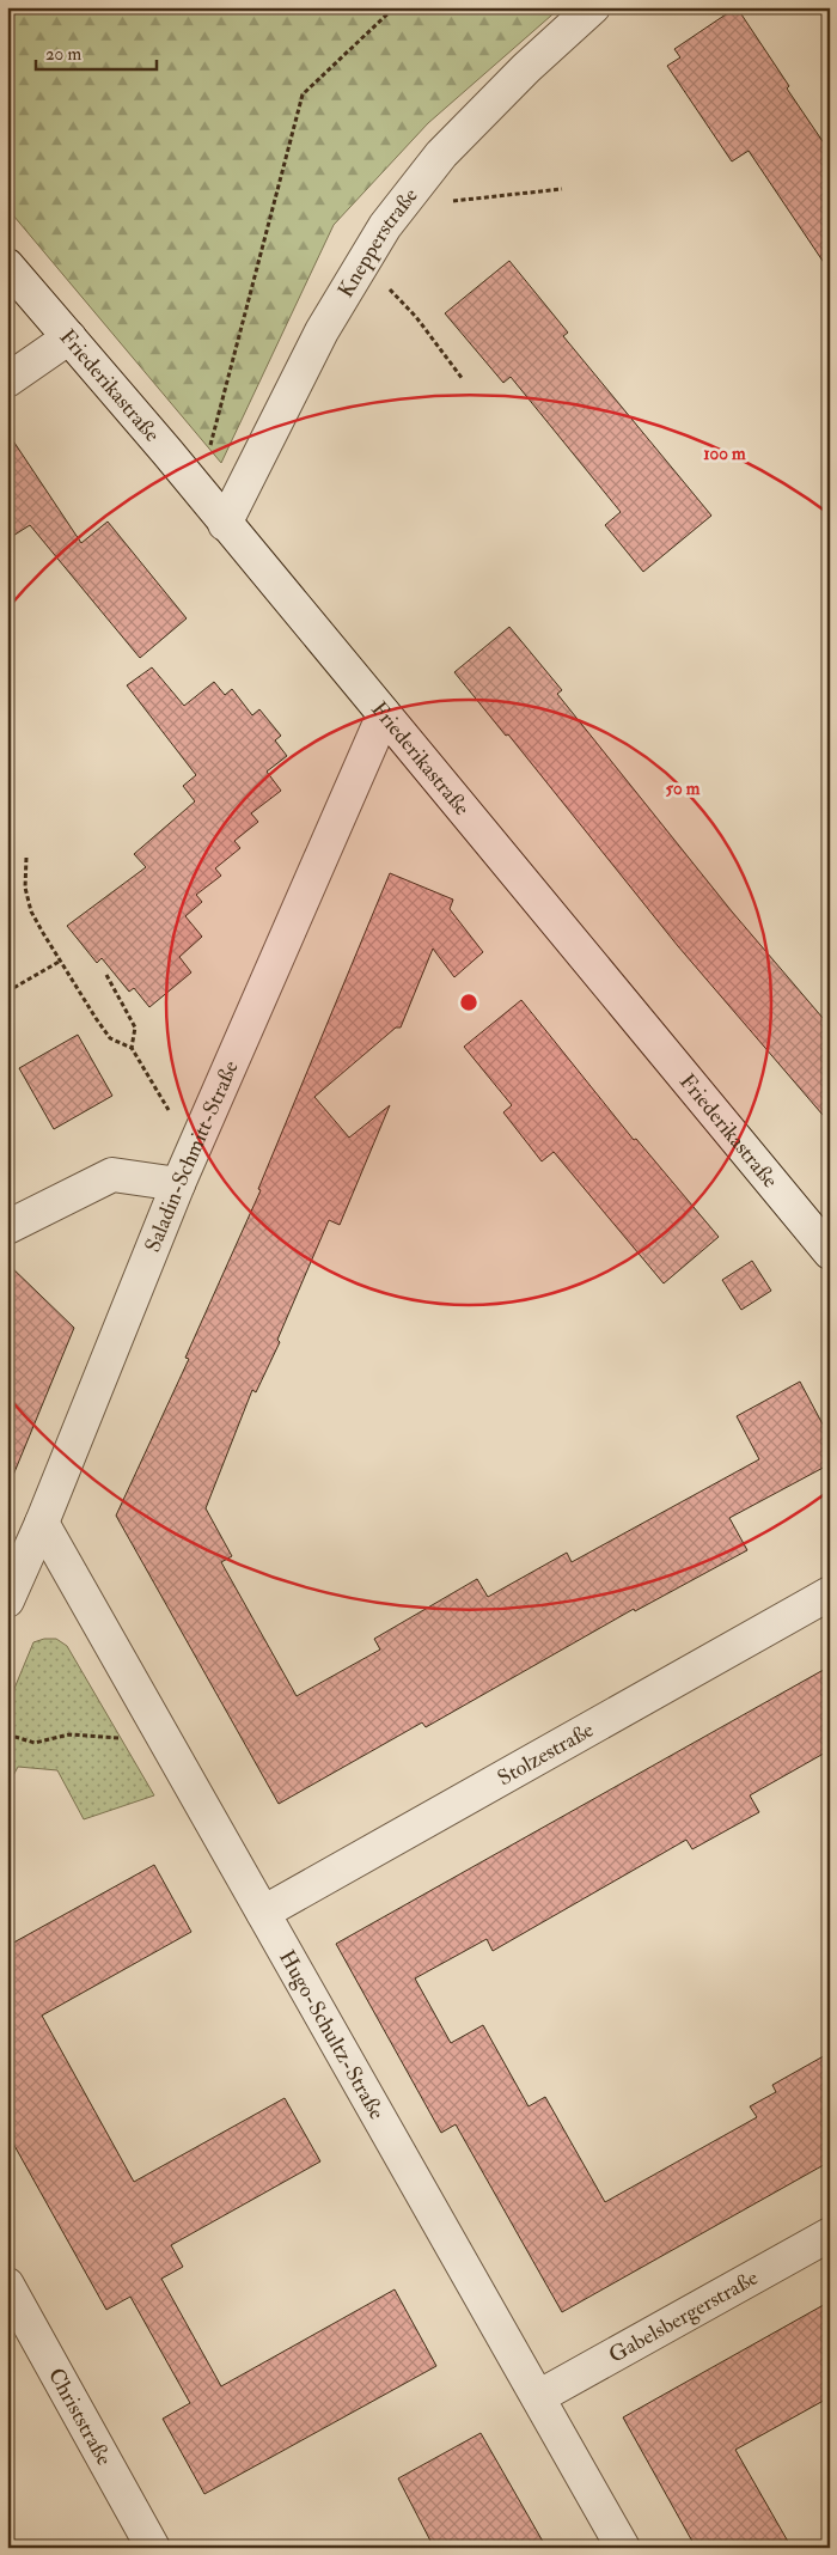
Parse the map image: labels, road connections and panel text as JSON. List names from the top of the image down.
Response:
{
  "streets": {
    "street": [
      "Knepperstraße",
      "Friederikastraße",
      "Saladin-Schmitt-Straße",
      "Stolzestraße",
      "Hugo-Schultz-Straße",
      "Gabelsbergerstraße",
      "Christstraße"
    ]
  },
  "crossings": [
    ["Knepperstraße", "Friederikastraße"],
    ["Friederikastraße", "Saladin-Schmitt-Straße"],
    ["Saladin-Schmitt-Straße", "Hugo-Schultz-Straße"],
    ["Stolzestraße", "Hugo-Schultz-Straße"],
    ["Hugo-Schultz-Straße", "Gabelsbergerstraße"]
  ],
  "scale_bar": "20 m",
  "rings": ["100 m", "50 m"]
}
